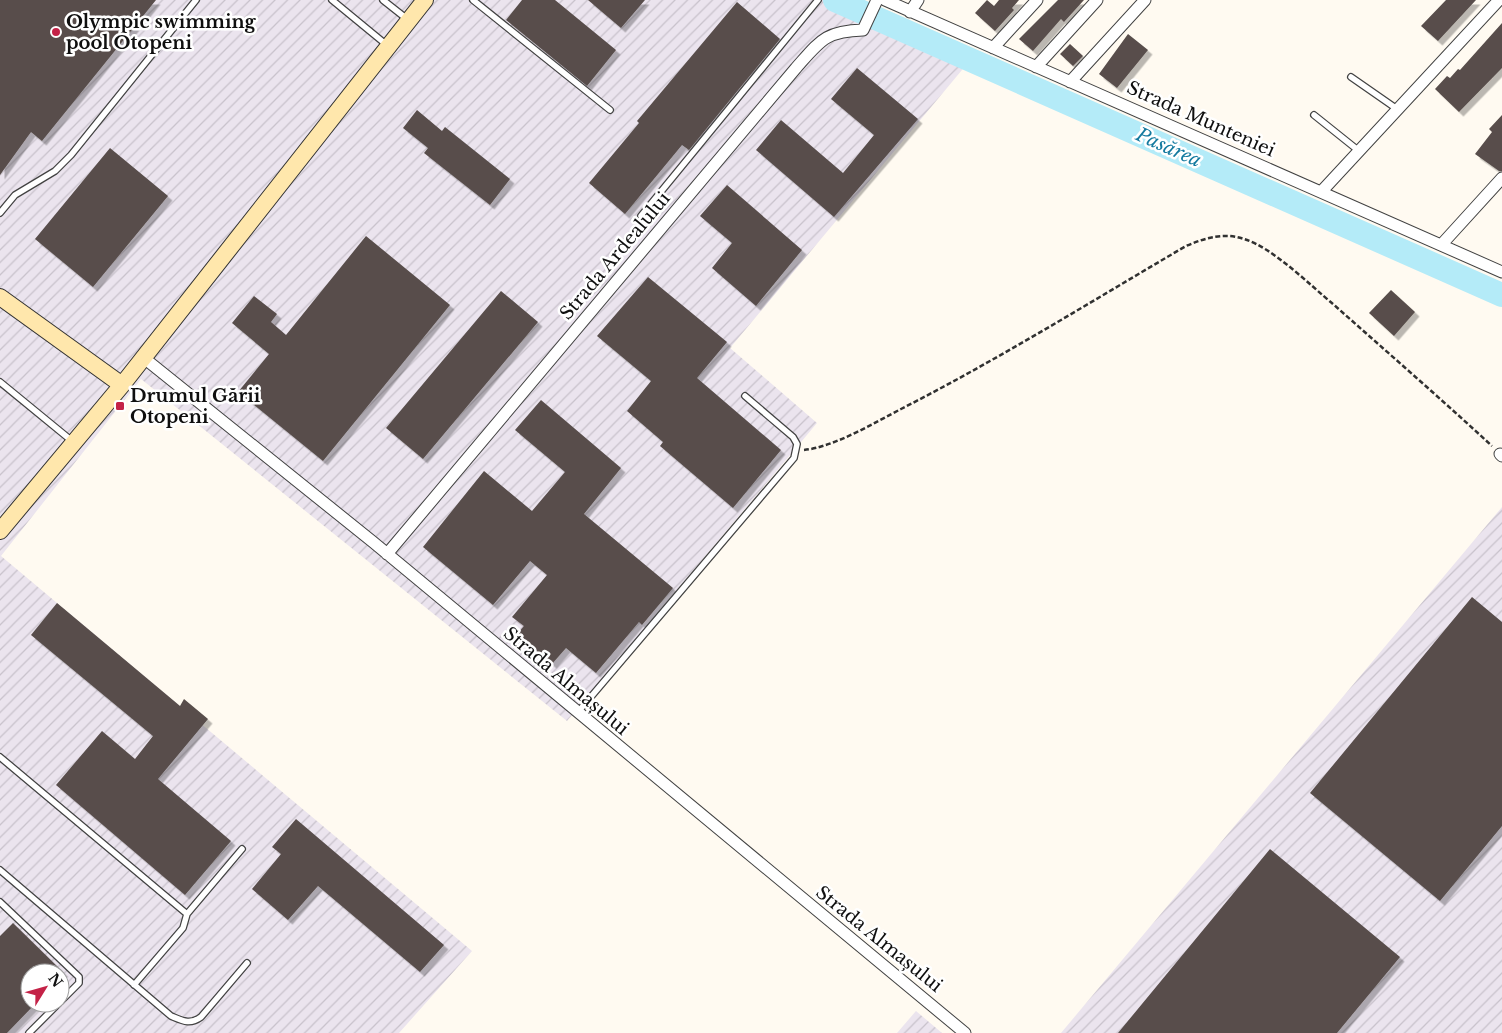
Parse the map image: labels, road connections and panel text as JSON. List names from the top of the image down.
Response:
{
  "streets": {
    "street": ["Strada Munteniei", "Strada Ardealului", "Strada Almașului"]
  },
  "crossings": [
    ["Strada Munteniei", "Strada Ardealului"],
    ["Strada Ardealului", "Strada Almașului"]
  ],
  "water": ["Pasărea"],
  "places": {
    "other": ["Olympic swimming pool Otopeni"],
    "transit": ["Drumul Gării Otopeni"]
  },
  "north": "top right"
}
